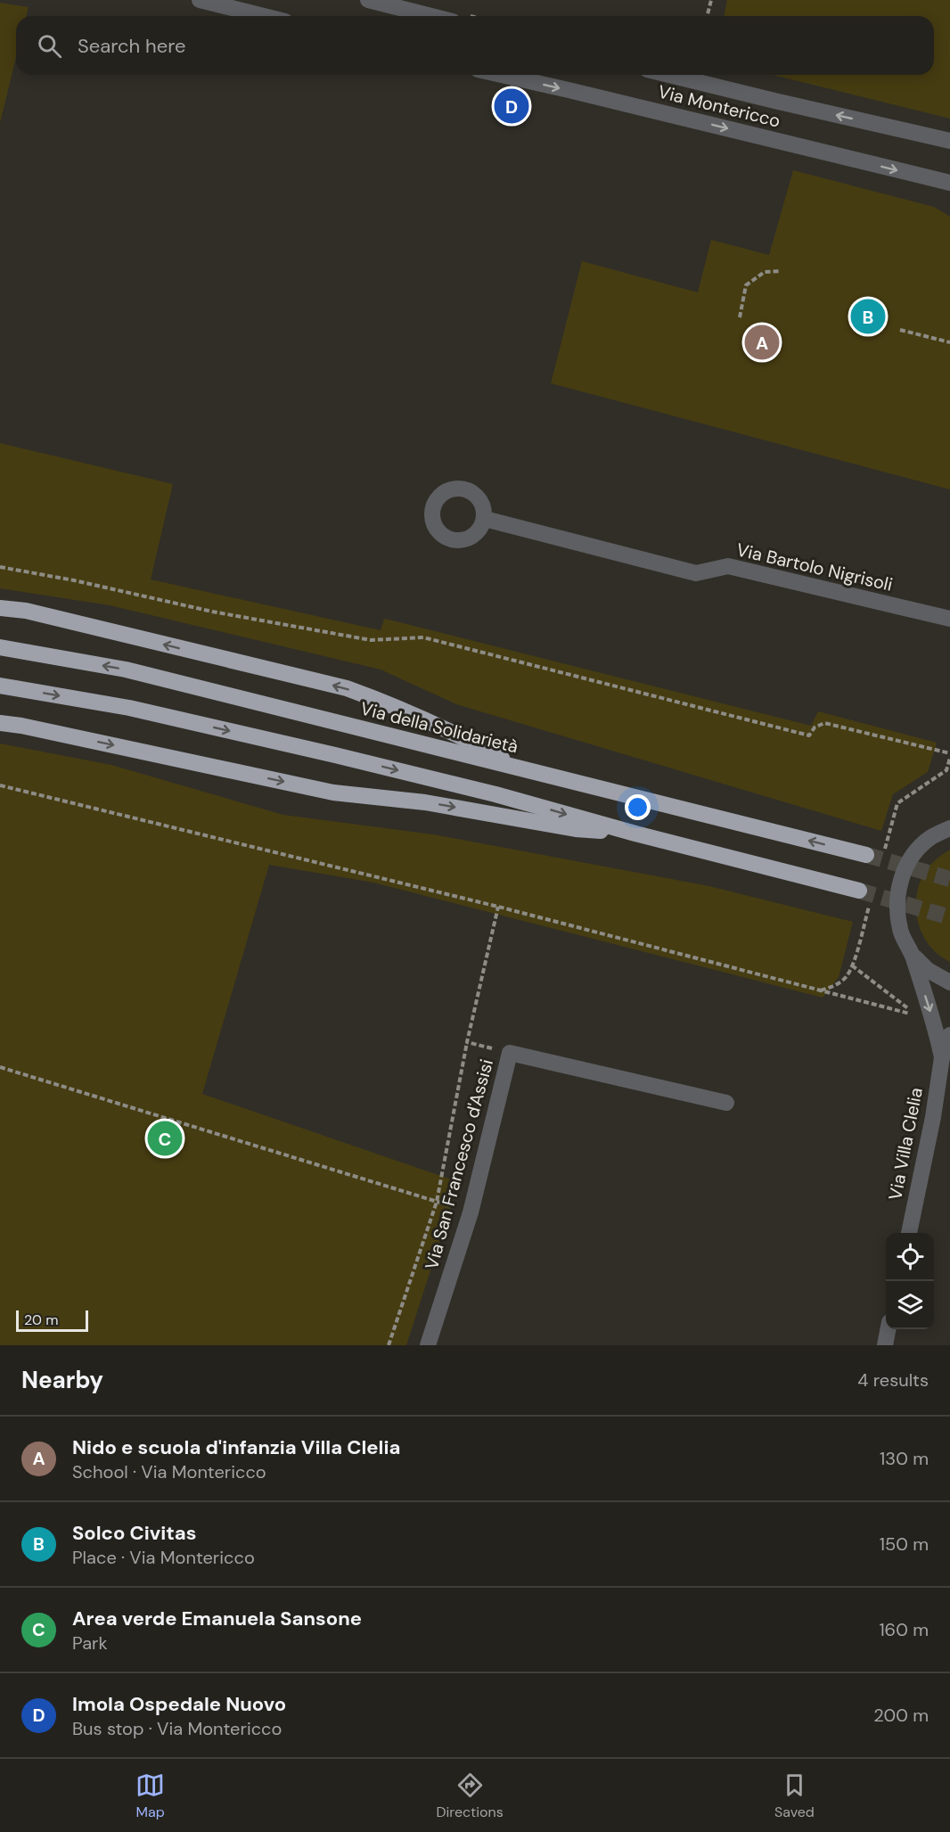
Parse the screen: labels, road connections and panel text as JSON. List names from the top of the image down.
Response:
{
  "streets": {
    "highway": ["Via della Solidarietà"],
    "street": [
      "Via Montericco",
      "Via Bartolo Nigrisoli",
      "Via Villa Clelia",
      "Via San Francesco d'Assisi"
    ]
  },
  "scale_bar": "20 m",
  "page": {
    "search": "Search here",
    "pins": [
      "D",
      "B",
      "A",
      "C"
    ],
    "scale": "20 m",
    "heading": ["Nearby", "4 results"],
    "list": [
      {
        "mark": "A",
        "name": "Nido e scuola d'infanzia Villa Clelia",
        "note": "School · Via Montericco",
        "value": "130 m"
      },
      {
        "mark": "B",
        "name": "Solco Civitas",
        "note": "Place · Via Montericco",
        "value": "150 m"
      },
      {
        "mark": "C",
        "name": "Area verde Emanuela Sansone",
        "note": "Park",
        "value": "160 m"
      },
      {
        "mark": "D",
        "name": "Imola Ospedale Nuovo",
        "note": "Bus stop · Via Montericco",
        "value": "200 m"
      }
    ],
    "nav": ["Map", "Directions", "Saved"]
  }
}
